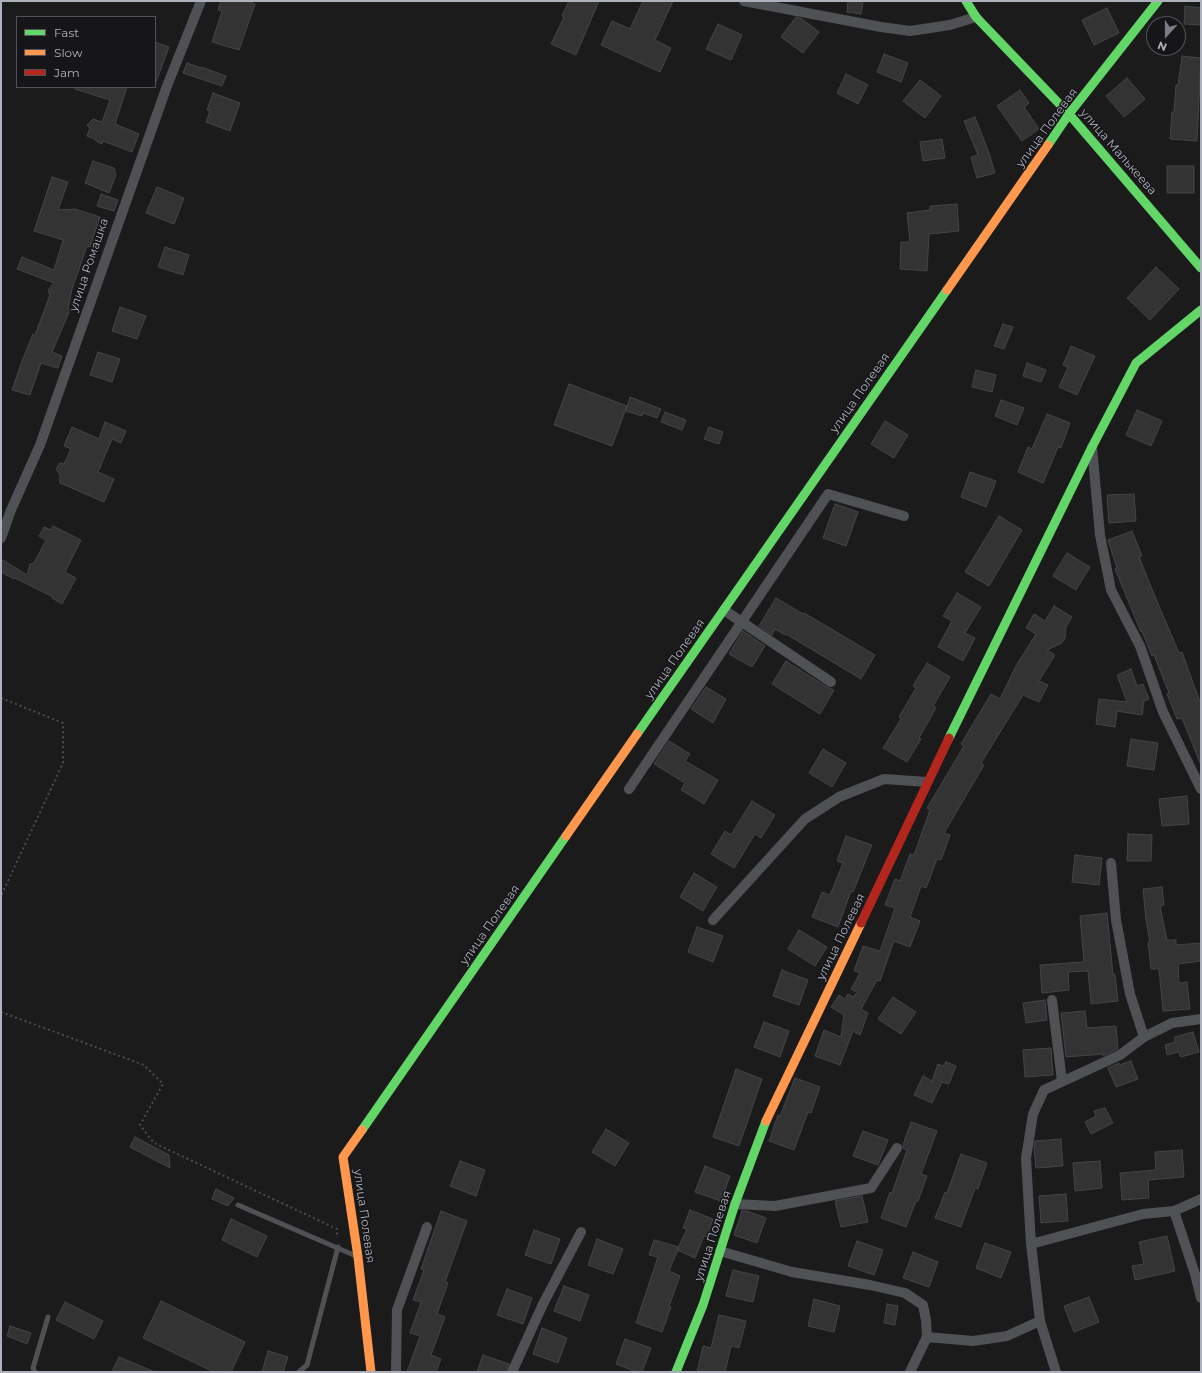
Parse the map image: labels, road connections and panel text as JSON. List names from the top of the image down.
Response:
{
  "streets": {
    "street": ["улица Полевая", "улица Малькеева", "улица Ромашка"]
  },
  "crossings": [
    ["улица Полевая", "улица Малькеева"]
  ],
  "legend": ["Fast", "Slow", "Jam"],
  "north": "bottom"
}
